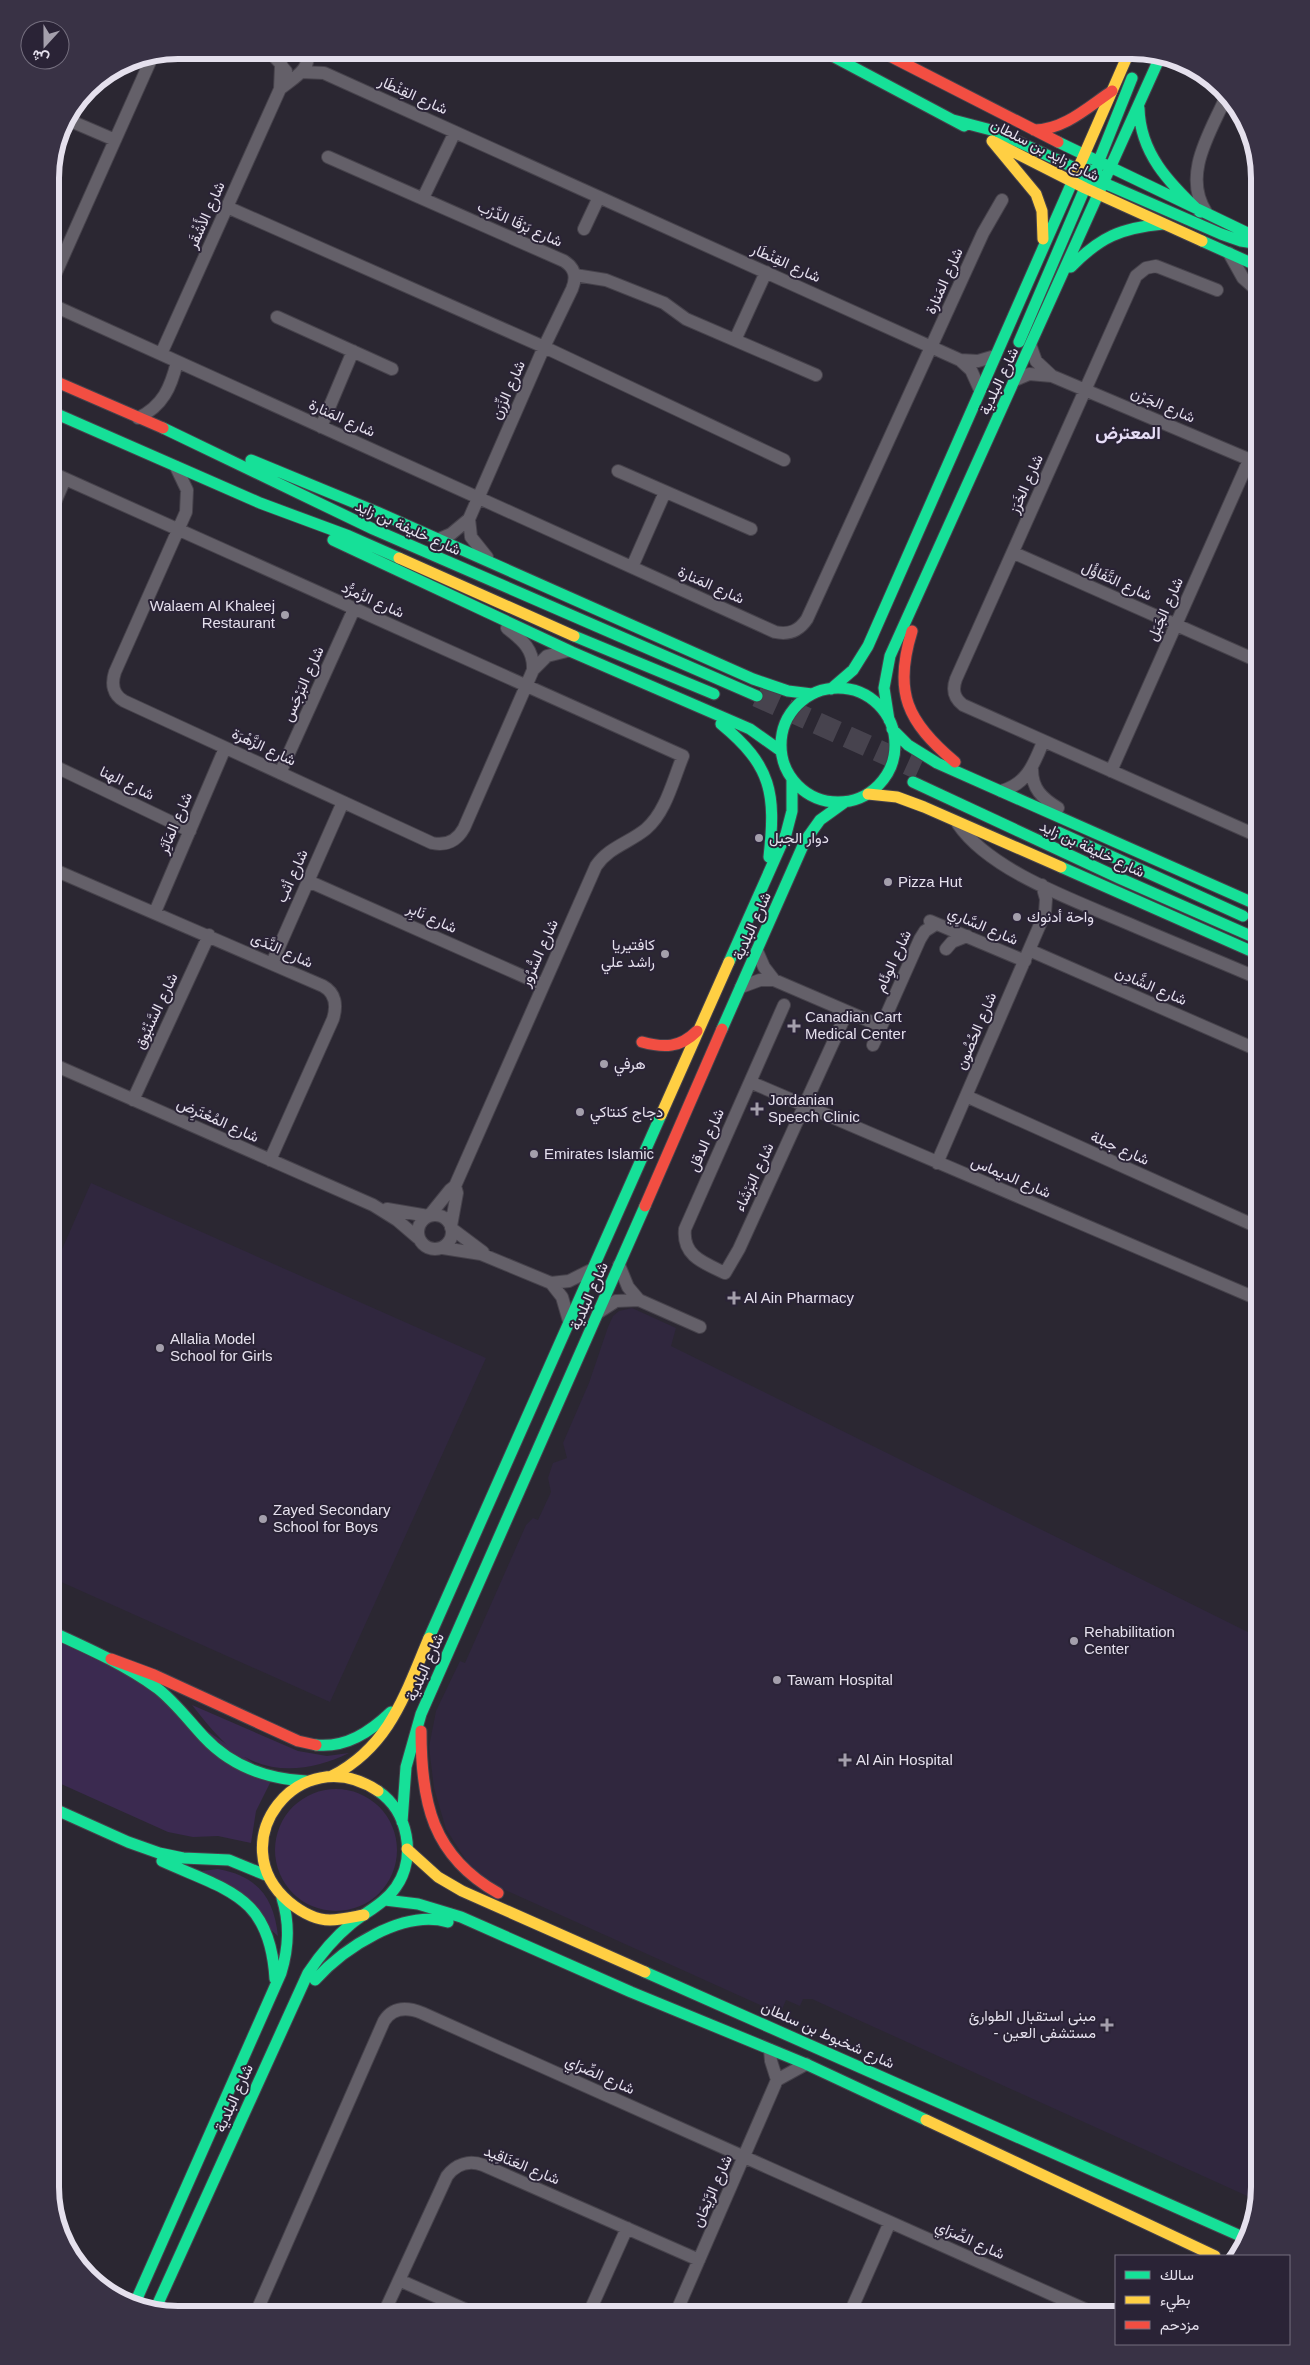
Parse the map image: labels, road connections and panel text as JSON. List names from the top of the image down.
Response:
{
  "streets": {
    "main road": [
      "شارع زايد بن سلطان",
      "شارع البلدية",
      "شارع خليفة بن زايد",
      "شارع شخبوط بن سلطان"
    ],
    "street": [
      "شارع القِنْطَار",
      "شارع الأَشْقَر",
      "شارع بَرْقَا الدَّرْب",
      "شارع المَنارة",
      "شارع الزِّرَن",
      "شارع الجَرْن",
      "شارع الخَرَز",
      "شارع التَّفَاؤُل",
      "شارع الزُمرُّد",
      "شارع الجَبَل",
      "شارع البَرْجَس",
      "شارع الزَّهْرَة",
      "شارع الهنا",
      "شارع المَآثِر",
      "شارع أثب",
      "شارع نَابِر",
      "شارع السَّارِي",
      "شارع النَّدَى",
      "شارع السُّرُور",
      "شارع الوِئَام",
      "شارع الشَّادِن",
      "شارع السَّنْبُوق",
      "شارع الحُصُون",
      "شارع المُعْتَرِض",
      "شارع الدقل",
      "شارع جبلة",
      "شارع البَرْشَاء",
      "شارع الديماس",
      "شارع الصِّرَاي",
      "شارع العَنَاقِيد",
      "شارع الرَّيْحَان"
    ]
  },
  "crossings": [
    ["شارع القِنْطَار", "شارع الأَشْقَر"],
    ["شارع القِنْطَار", "شارع المَنارة"],
    ["شارع القِنْطَار", "شارع البلدية"],
    ["شارع زايد بن سلطان", "شارع البلدية"],
    ["شارع الأَشْقَر", "شارع المَنارة"],
    ["شارع بَرْقَا الدَّرْب", "شارع الزِّرَن"],
    ["شارع المَنارة", "شارع الزِّرَن"],
    ["شارع البلدية", "شارع الجَرْن"],
    ["شارع البلدية", "شارع شخبوط بن سلطان"],
    ["شارع الجَرْن", "شارع الخَرَز"],
    ["شارع الخَرَز", "شارع التَّفَاؤُل"],
    ["شارع الخَرَز", "شارع الجَبَل"],
    ["شارع خليفة بن زايد", "شارع الزَّهْرَة"],
    ["شارع التَّفَاؤُل", "شارع الجَبَل"],
    ["شارع الزُمرُّد", "شارع البَرْجَس"],
    ["شارع الزُمرُّد", "شارع الزَّهْرَة"],
    ["شارع الزُمرُّد", "شارع السُّرُور"],
    ["شارع البَرْجَس", "شارع الزَّهْرَة"],
    ["شارع الزَّهْرَة", "شارع المَآثِر"],
    ["شارع الزَّهْرَة", "شارع أثب"],
    ["شارع الهنا", "شارع المَآثِر"],
    ["شارع المَآثِر", "شارع النَّدَى"],
    ["شارع أثب", "شارع نَابِر"],
    ["شارع أثب", "شارع النَّدَى"],
    ["شارع نَابِر", "شارع السُّرُور"],
    ["شارع السَّارِي", "شارع الوِئَام"],
    ["شارع السَّارِي", "شارع الشَّادِن"],
    ["شارع السَّارِي", "شارع الحُصُون"],
    ["شارع النَّدَى", "شارع السَّنْبُوق"],
    ["شارع النَّدَى", "شارع المُعْتَرِض"],
    ["شارع السُّرُور", "شارع المُعْتَرِض"],
    ["شارع الشَّادِن", "شارع الحُصُون"],
    ["شارع السَّنْبُوق", "شارع المُعْتَرِض"],
    ["شارع الحُصُون", "شارع جبلة"],
    ["شارع الحُصُون", "شارع الديماس"],
    ["شارع الدقل", "شارع البَرْشَاء"],
    ["شارع الدقل", "شارع الديماس"],
    ["شارع البَرْشَاء", "شارع الديماس"],
    ["شارع الصِّرَاي", "شارع الرَّيْحَان"],
    ["شارع العَنَاقِيد", "شارع الرَّيْحَان"]
  ],
  "districts": ["المعترض"],
  "places": {
    "other": [
      "Walaem Al Khaleej Restaurant",
      "دوار الجبل",
      "Pizza Hut",
      "واحة أدنوك",
      "كافتيريا راشد علي",
      "هرفي",
      "دجاج كنتاكي",
      "Emirates Islamic",
      "Allalia Model School for Girls",
      "Zayed Secondary School for Boys",
      "Rehabilitation Center",
      "Tawam Hospital"
    ],
    "health": [
      "Canadian Cart Medical Center",
      "Jordanian Speech Clinic",
      "Al Ain Pharmacy",
      "Al Ain Hospital",
      "مبنى استقبال الطوارئ - مستشفى العين"
    ]
  },
  "legend": ["سالك", "بطيء", "مزدحم"],
  "north": "bottom"
}
